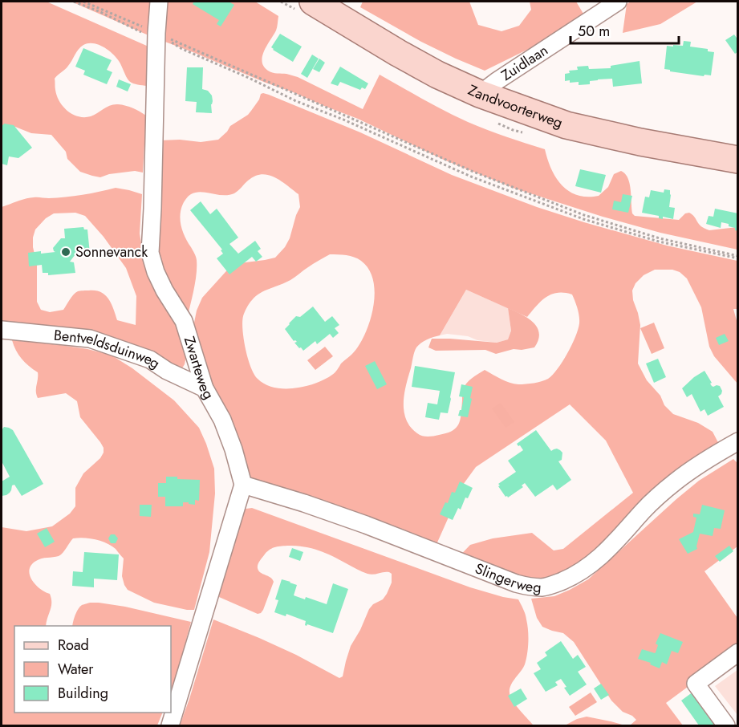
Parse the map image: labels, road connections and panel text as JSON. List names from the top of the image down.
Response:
{
  "streets": {
    "main road": ["Zandvoorterweg"],
    "street": [
      "Zuidlaan",
      "Bentveldsduinweg",
      "Zwarteweg",
      "Slingerweg"
    ]
  },
  "crossings": [
    ["Zuidlaan", "Zandvoorterweg"],
    ["Bentveldsduinweg", "Zwarteweg"],
    ["Zwarteweg", "Slingerweg"]
  ],
  "places": ["Sonnevanck"],
  "legend": ["Road", "Water", "Building"],
  "scale_bar": "50 m"
}
